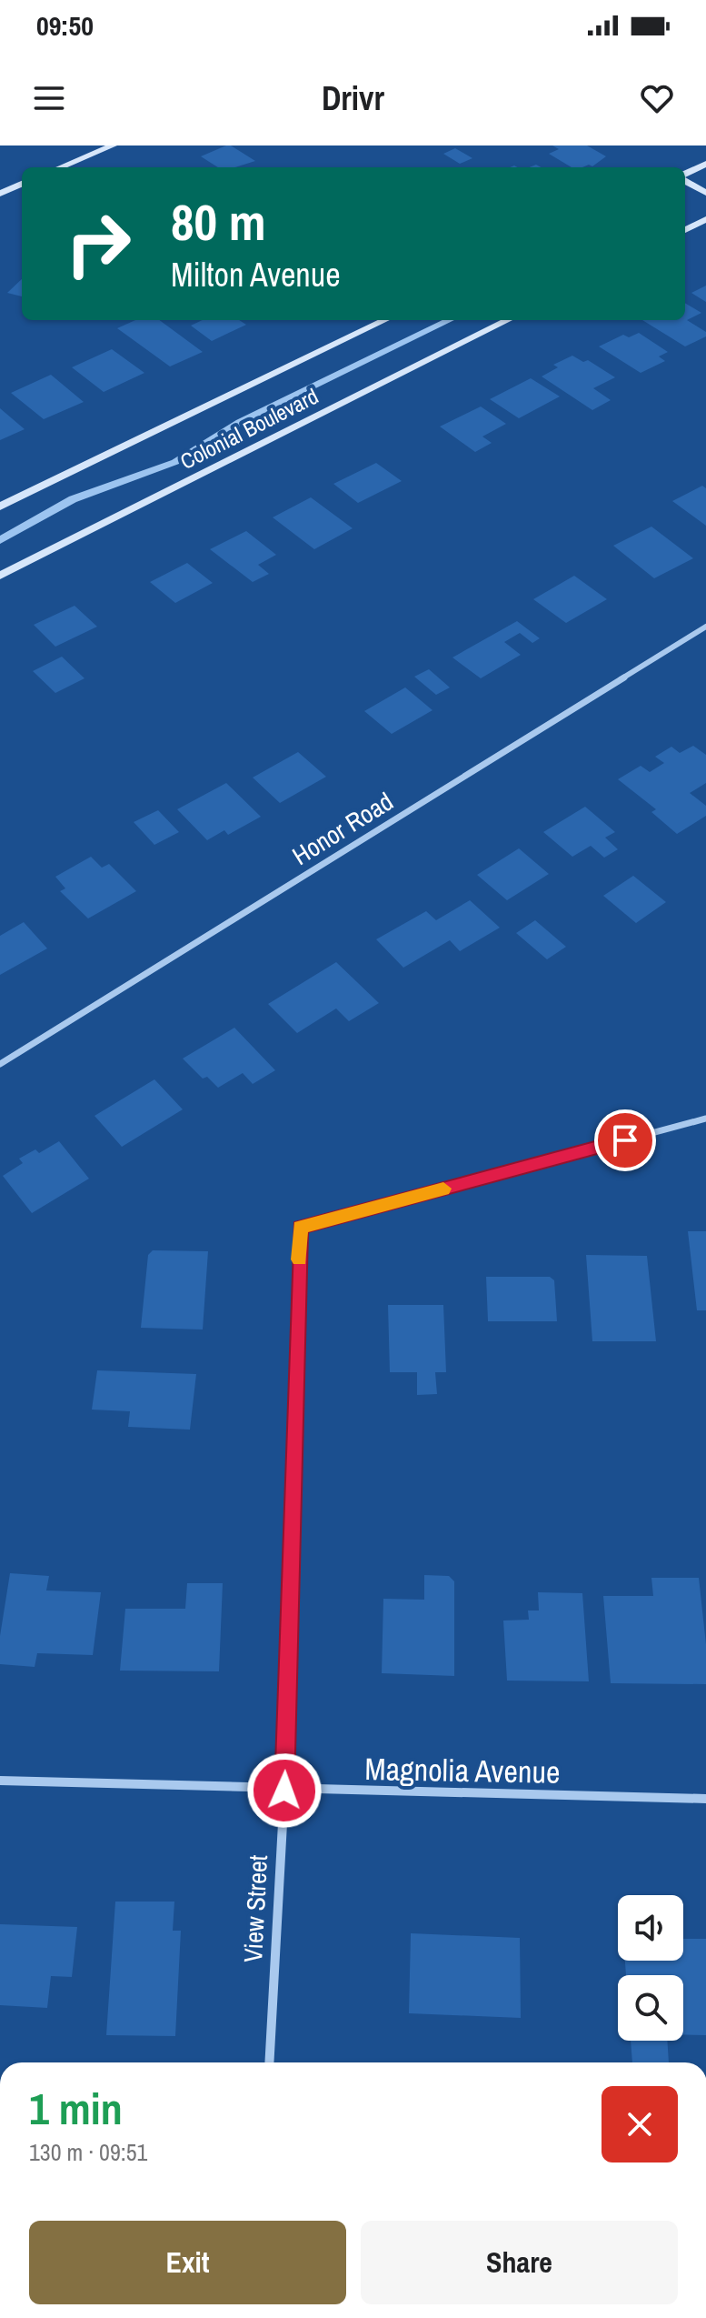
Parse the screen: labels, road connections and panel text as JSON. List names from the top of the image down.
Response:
{
  "streets": {
    "street": [
      "Colonial Boulevard",
      "Honor Road",
      "Magnolia Avenue",
      "View Street"
    ]
  },
  "crossings": [
    ["Magnolia Avenue", "View Street"]
  ],
  "page": {
    "status": "09:50",
    "header": "Drivr",
    "turn": ["80 m", "Milton Avenue"],
    "heading": ["1 min", "130 m · 09:51"],
    "buttons": ["Exit", "Share"]
  }
}
